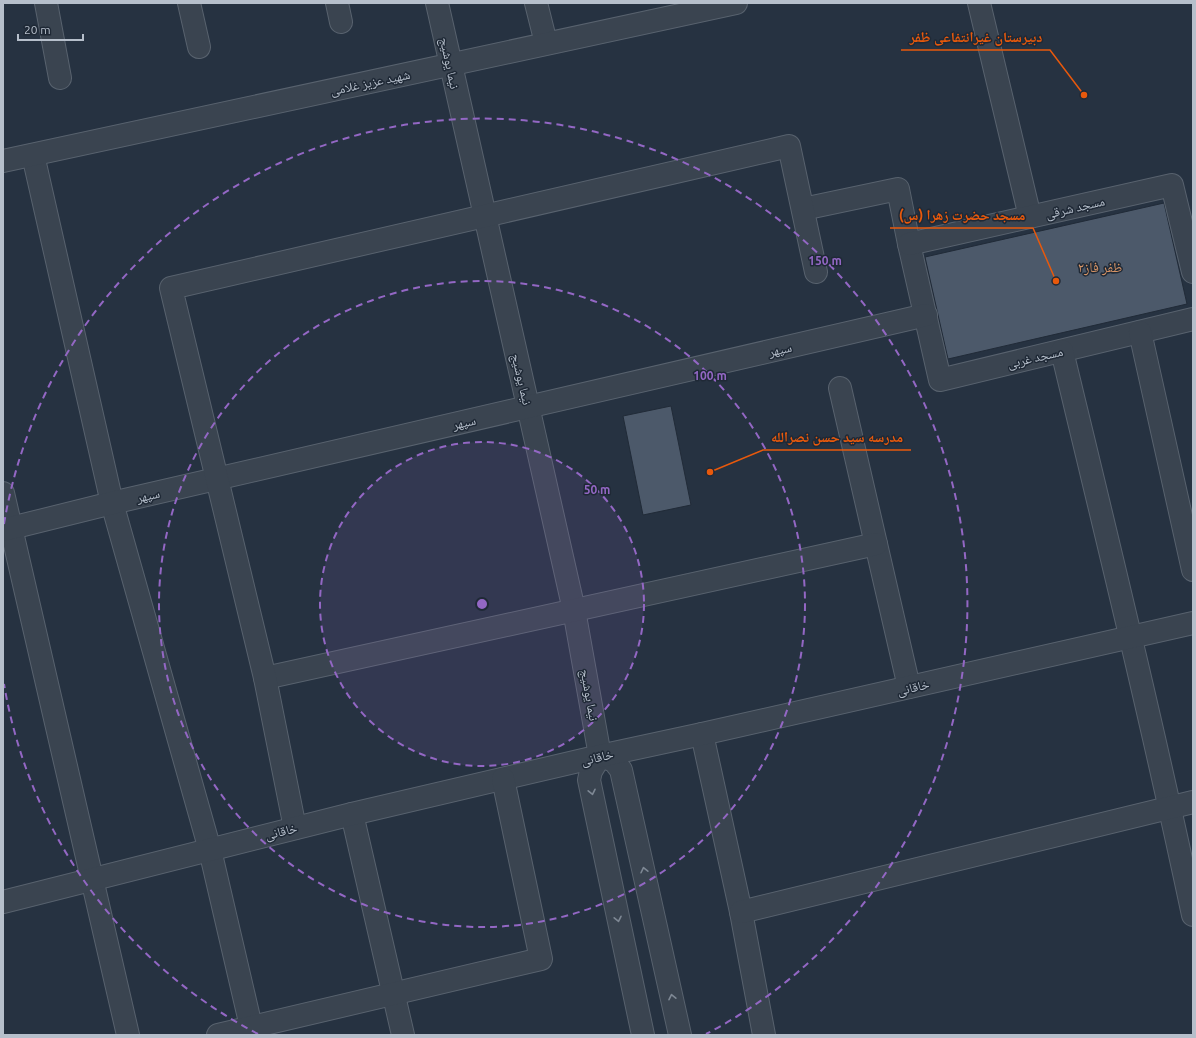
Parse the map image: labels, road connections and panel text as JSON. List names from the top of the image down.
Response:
{
  "streets": {
    "street": [
      "نیما یوشیج",
      "شهید عزیز غلامی",
      "مسجد شرقی",
      "سپهر",
      "مسجد غربی",
      "خاقانی"
    ]
  },
  "crossings": [
    ["نیما یوشیج", "شهید عزیز غلامی"],
    ["نیما یوشیج", "سپهر"],
    ["نیما یوشیج", "خاقانی"],
    ["سپهر", "مسجد غربی"]
  ],
  "districts": ["ظفر فاز۲"],
  "places": ["دبیرستان غیرانتفاعی ظفر", "مسجد حضرت زهرا (س)", "مدرسه سید حسن نصرالله"],
  "scale_bar": "20 m",
  "rings": ["150 m", "100 m", "50 m"]
}
